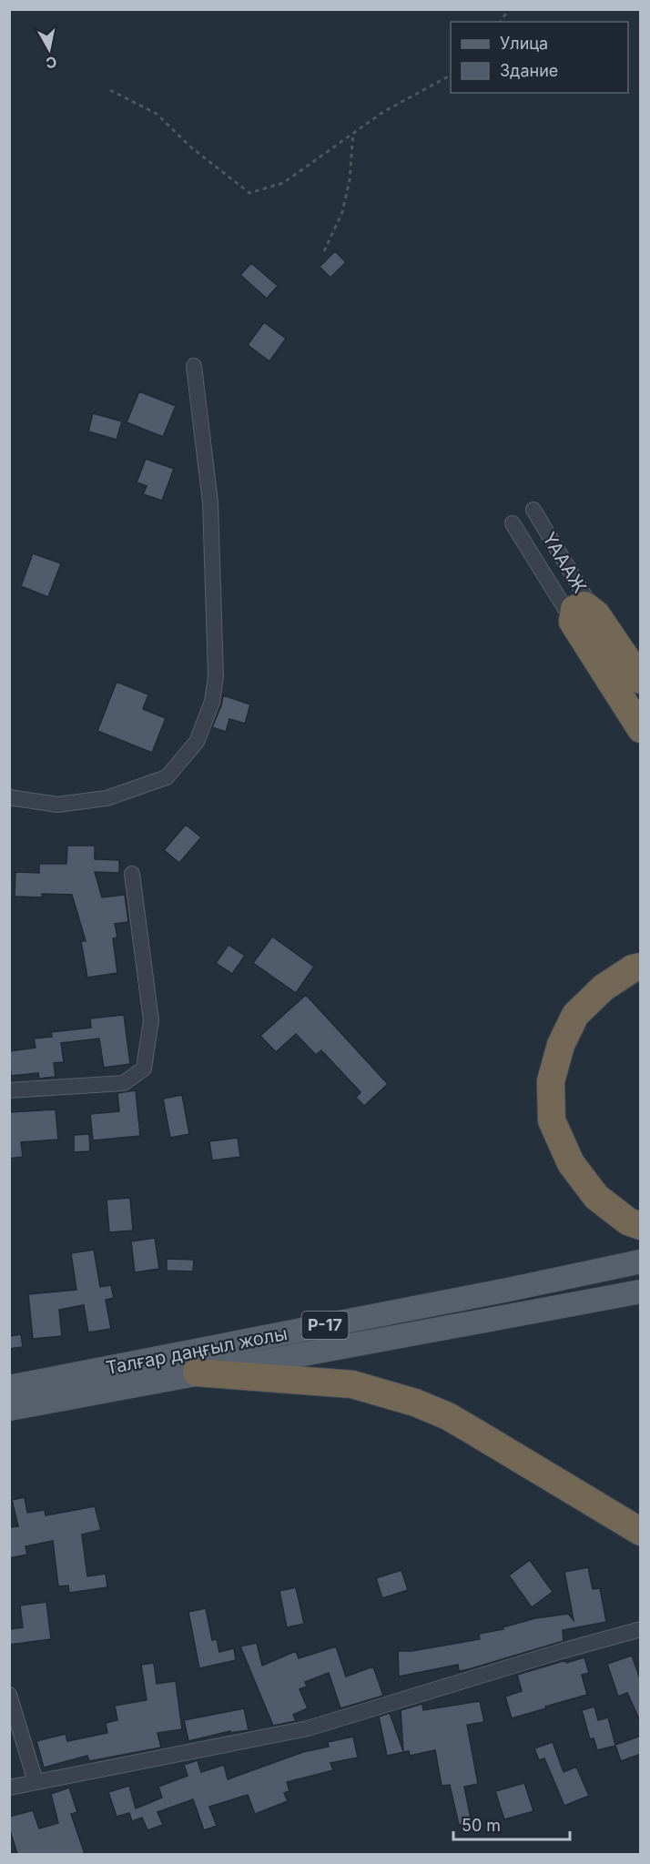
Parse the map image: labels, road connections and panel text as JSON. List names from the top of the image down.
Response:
{
  "streets": {
    "main road": ["P-17", "Талғар даңғыл жолы"],
    "street": ["ҮАААЖ"]
  },
  "legend": ["Улица", "Здание"],
  "scale_bar": "50 m",
  "north": "bottom"
}
